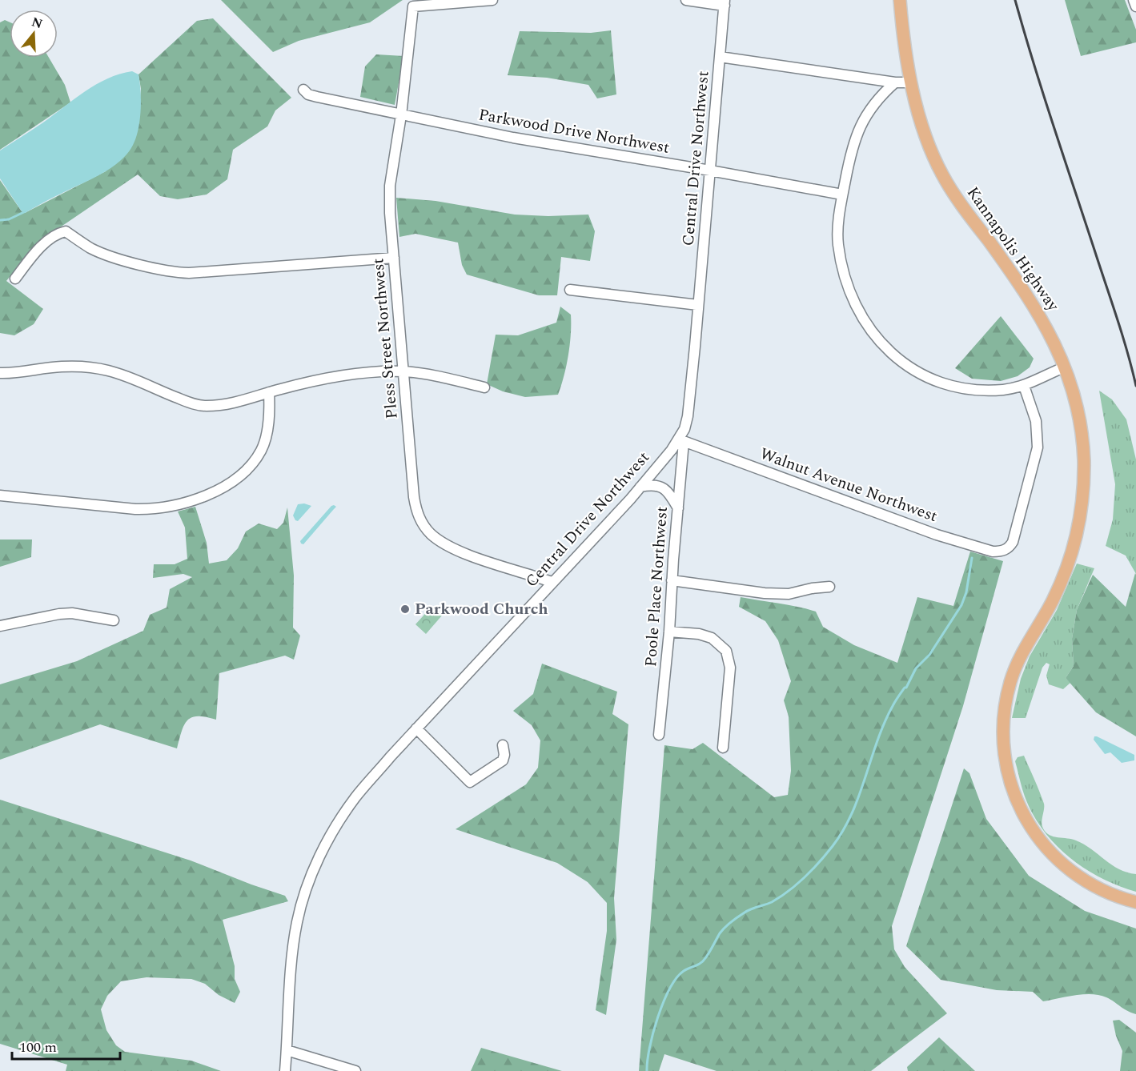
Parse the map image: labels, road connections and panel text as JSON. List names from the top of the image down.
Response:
{
  "streets": {
    "main road": ["Kannapolis Highway"],
    "street": [
      "Parkwood Drive Northwest",
      "Central Drive Northwest",
      "Pless Street Northwest",
      "Walnut Avenue Northwest",
      "Poole Place Northwest"
    ]
  },
  "crossings": [
    ["Parkwood Drive Northwest", "Central Drive Northwest"],
    ["Parkwood Drive Northwest", "Pless Street Northwest"],
    ["Central Drive Northwest", "Pless Street Northwest"],
    ["Central Drive Northwest", "Walnut Avenue Northwest"],
    ["Central Drive Northwest", "Poole Place Northwest"],
    ["Walnut Avenue Northwest", "Poole Place Northwest"]
  ],
  "places": ["Parkwood Church"],
  "scale_bar": "100 m",
  "north": "top"
}
